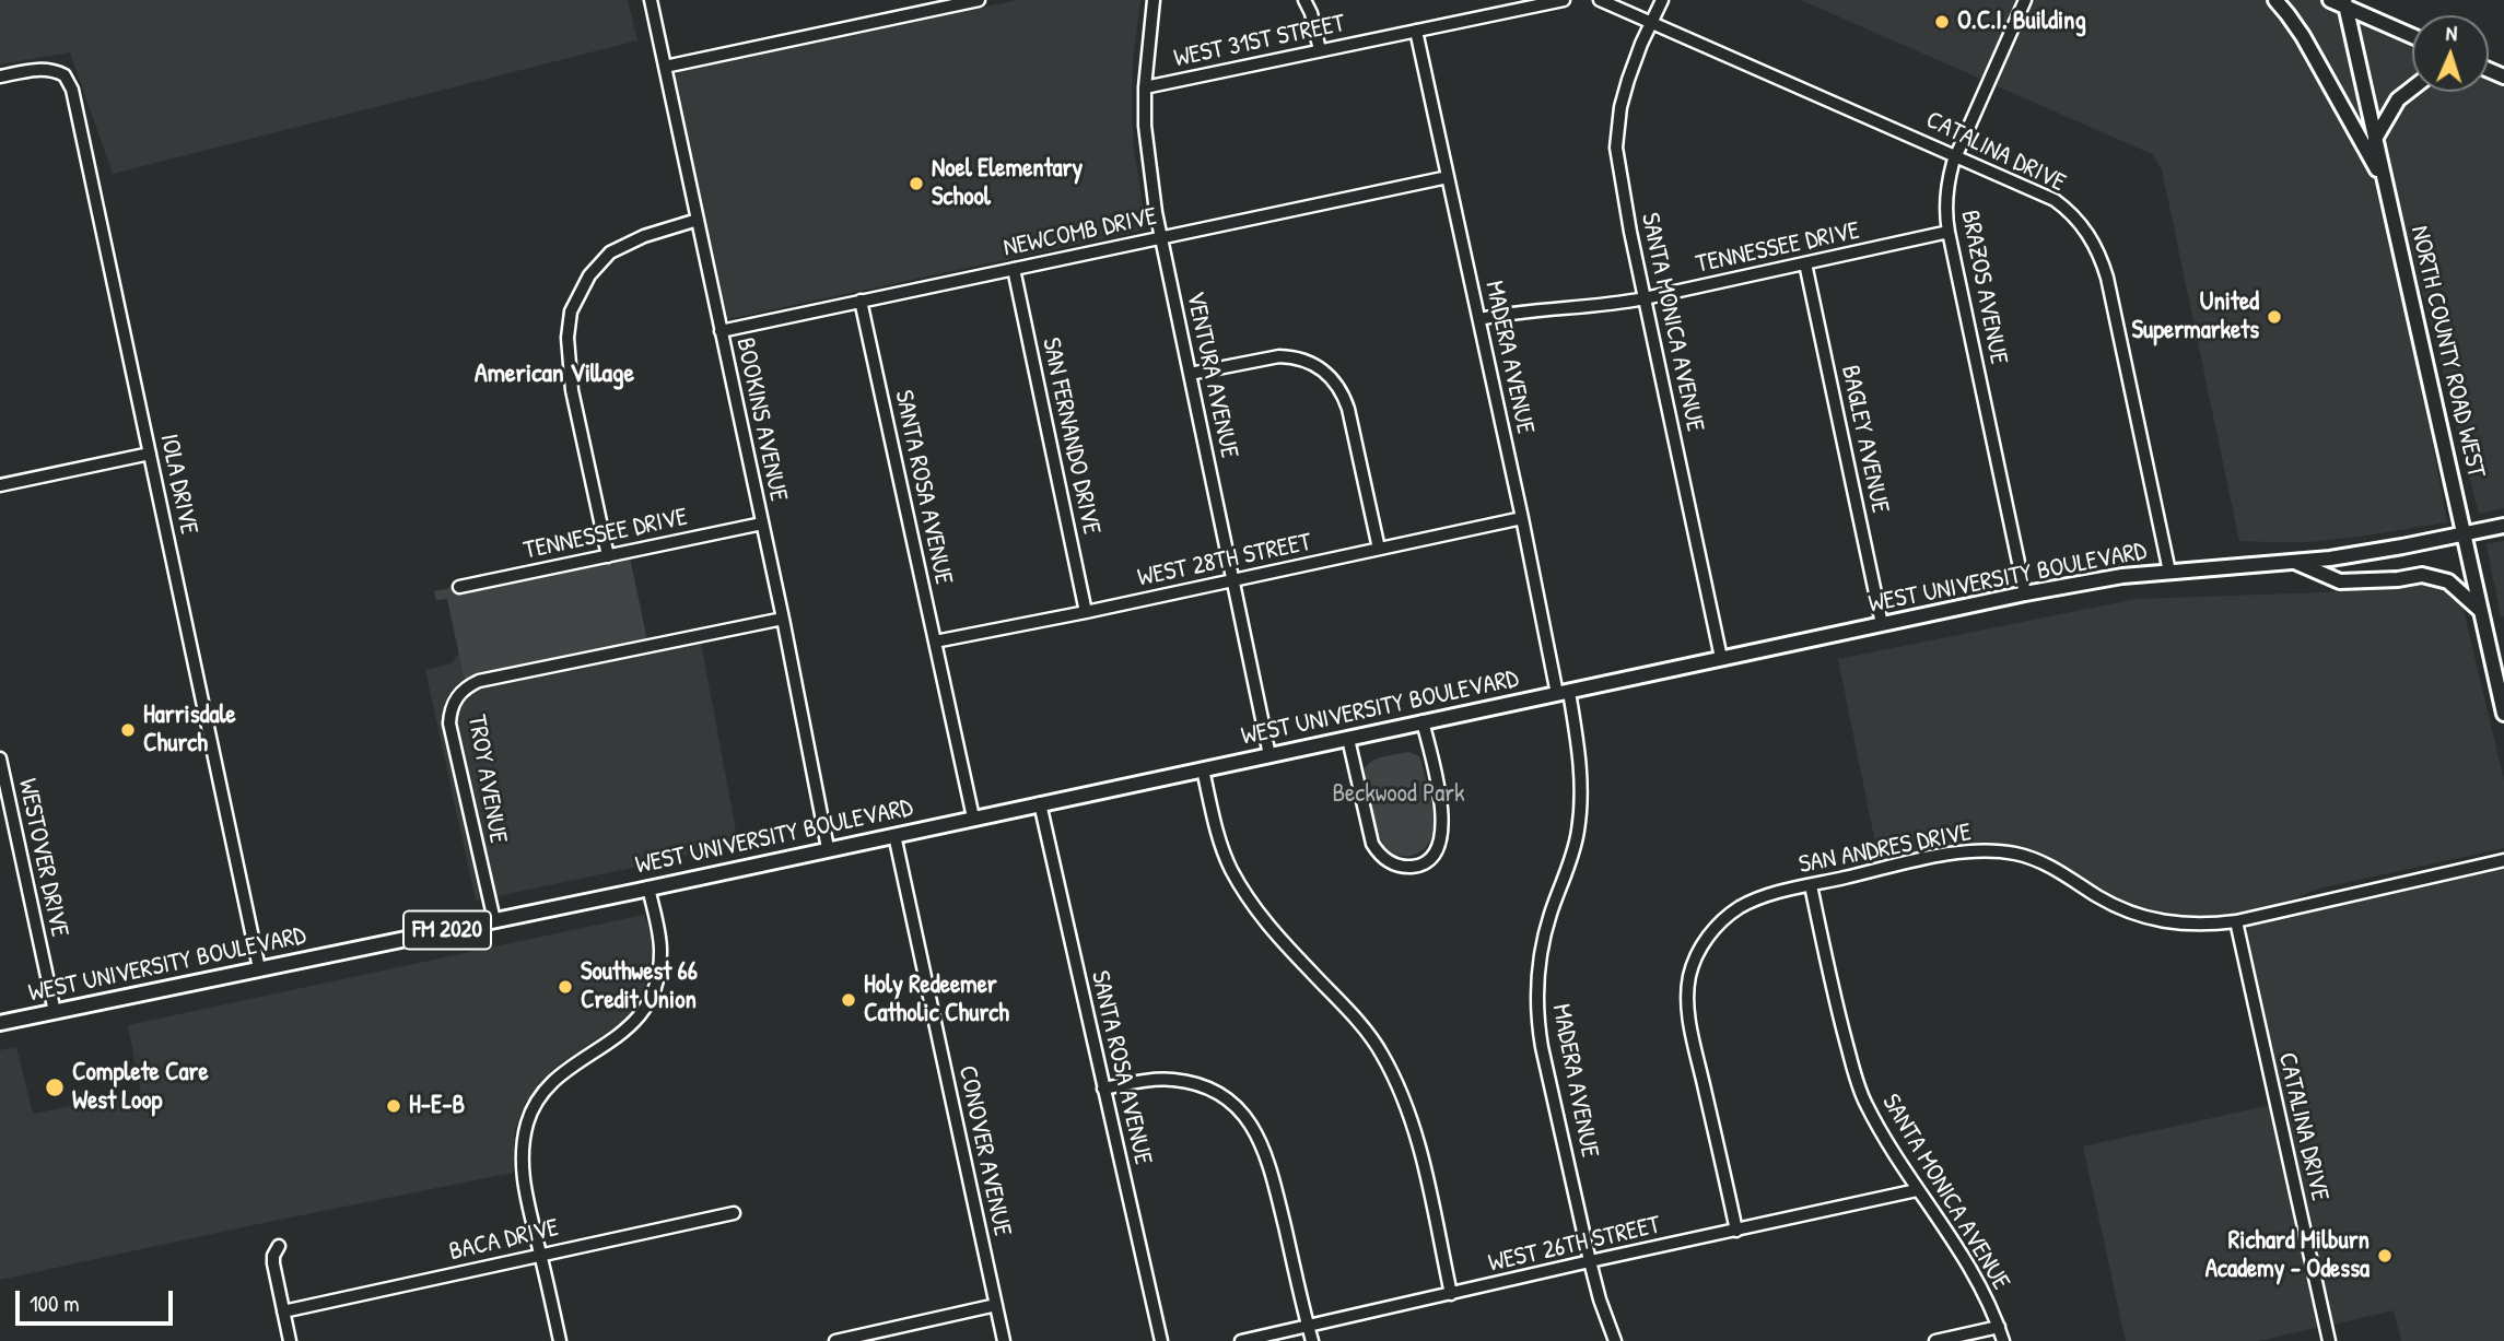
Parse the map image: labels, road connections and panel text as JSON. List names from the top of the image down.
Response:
{
  "streets": {
    "main road": ["NORTH COUNTY ROAD WEST", "WEST UNIVERSITY BOULEVARD", "FM 2020"],
    "street": [
      "WEST 31ST STREET",
      "CATALINA DRIVE",
      "NEWCOMB DRIVE",
      "TENNESSEE DRIVE",
      "BRAZOS AVENUE",
      "SANTA MONICA AVENUE",
      "MADERA AVENUE",
      "VENTURA AVENUE",
      "BOOKINS AVENUE",
      "SAN FERNANDO DRIVE",
      "BAGLEY AVENUE",
      "IOLA DRIVE",
      "SANTA ROSA AVENUE",
      "WEST 28TH STREET",
      "TROY AVENUE",
      "SAN ANDRES DRIVE",
      "WESTOVER DRIVE",
      "CONOVER AVENUE",
      "BACA DRIVE",
      "WEST 26TH STREET"
    ]
  },
  "crossings": [
    ["WEST 31ST STREET", "MADERA AVENUE"],
    ["WEST 31ST STREET", "VENTURA AVENUE"],
    ["CATALINA DRIVE", "BRAZOS AVENUE"],
    ["CATALINA DRIVE", "SANTA MONICA AVENUE"],
    ["CATALINA DRIVE", "WEST UNIVERSITY BOULEVARD"],
    ["CATALINA DRIVE", "SAN ANDRES DRIVE"],
    ["NEWCOMB DRIVE", "MADERA AVENUE"],
    ["NEWCOMB DRIVE", "VENTURA AVENUE"],
    ["NEWCOMB DRIVE", "BOOKINS AVENUE"],
    ["NEWCOMB DRIVE", "SAN FERNANDO DRIVE"],
    ["NEWCOMB DRIVE", "SANTA ROSA AVENUE"],
    ["TENNESSEE DRIVE", "BRAZOS AVENUE"],
    ["TENNESSEE DRIVE", "SANTA MONICA AVENUE"],
    ["TENNESSEE DRIVE", "MADERA AVENUE"],
    ["TENNESSEE DRIVE", "BOOKINS AVENUE"],
    ["TENNESSEE DRIVE", "BAGLEY AVENUE"],
    ["BRAZOS AVENUE", "WEST UNIVERSITY BOULEVARD"],
    ["SANTA MONICA AVENUE", "WEST UNIVERSITY BOULEVARD"],
    ["SANTA MONICA AVENUE", "SAN ANDRES DRIVE"],
    ["SANTA MONICA AVENUE", "WEST 26TH STREET"],
    ["NORTH COUNTY ROAD WEST", "WEST UNIVERSITY BOULEVARD"],
    ["MADERA AVENUE", "WEST 28TH STREET"],
    ["MADERA AVENUE", "WEST UNIVERSITY BOULEVARD"],
    ["MADERA AVENUE", "WEST 26TH STREET"],
    ["VENTURA AVENUE", "WEST 28TH STREET"],
    ["VENTURA AVENUE", "WEST UNIVERSITY BOULEVARD"],
    ["BOOKINS AVENUE", "WEST UNIVERSITY BOULEVARD"],
    ["BOOKINS AVENUE", "TROY AVENUE"],
    ["SAN FERNANDO DRIVE", "WEST 28TH STREET"],
    ["BAGLEY AVENUE", "WEST UNIVERSITY BOULEVARD"],
    ["IOLA DRIVE", "WEST UNIVERSITY BOULEVARD"],
    ["SANTA ROSA AVENUE", "WEST 28TH STREET"],
    ["SANTA ROSA AVENUE", "WEST UNIVERSITY BOULEVARD"],
    ["WEST UNIVERSITY BOULEVARD", "TROY AVENUE"],
    ["WEST UNIVERSITY BOULEVARD", "WESTOVER DRIVE"],
    ["WEST UNIVERSITY BOULEVARD", "CONOVER AVENUE"],
    ["SAN ANDRES DRIVE", "WEST 26TH STREET"]
  ],
  "districts": ["American Village"],
  "parks": ["Beckwood Park"],
  "places": [
    "O.C.I. Building",
    "Noel Elementary School",
    "United Supermarkets",
    "Harrisdale Church",
    "Southwest 66 Credit Union",
    "Holy Redeemer Catholic Church",
    "Complete Care West Loop",
    "H-E-B",
    "Richard Milburn Academy - Odessa"
  ],
  "scale_bar": "100 m",
  "north": "top"
}
